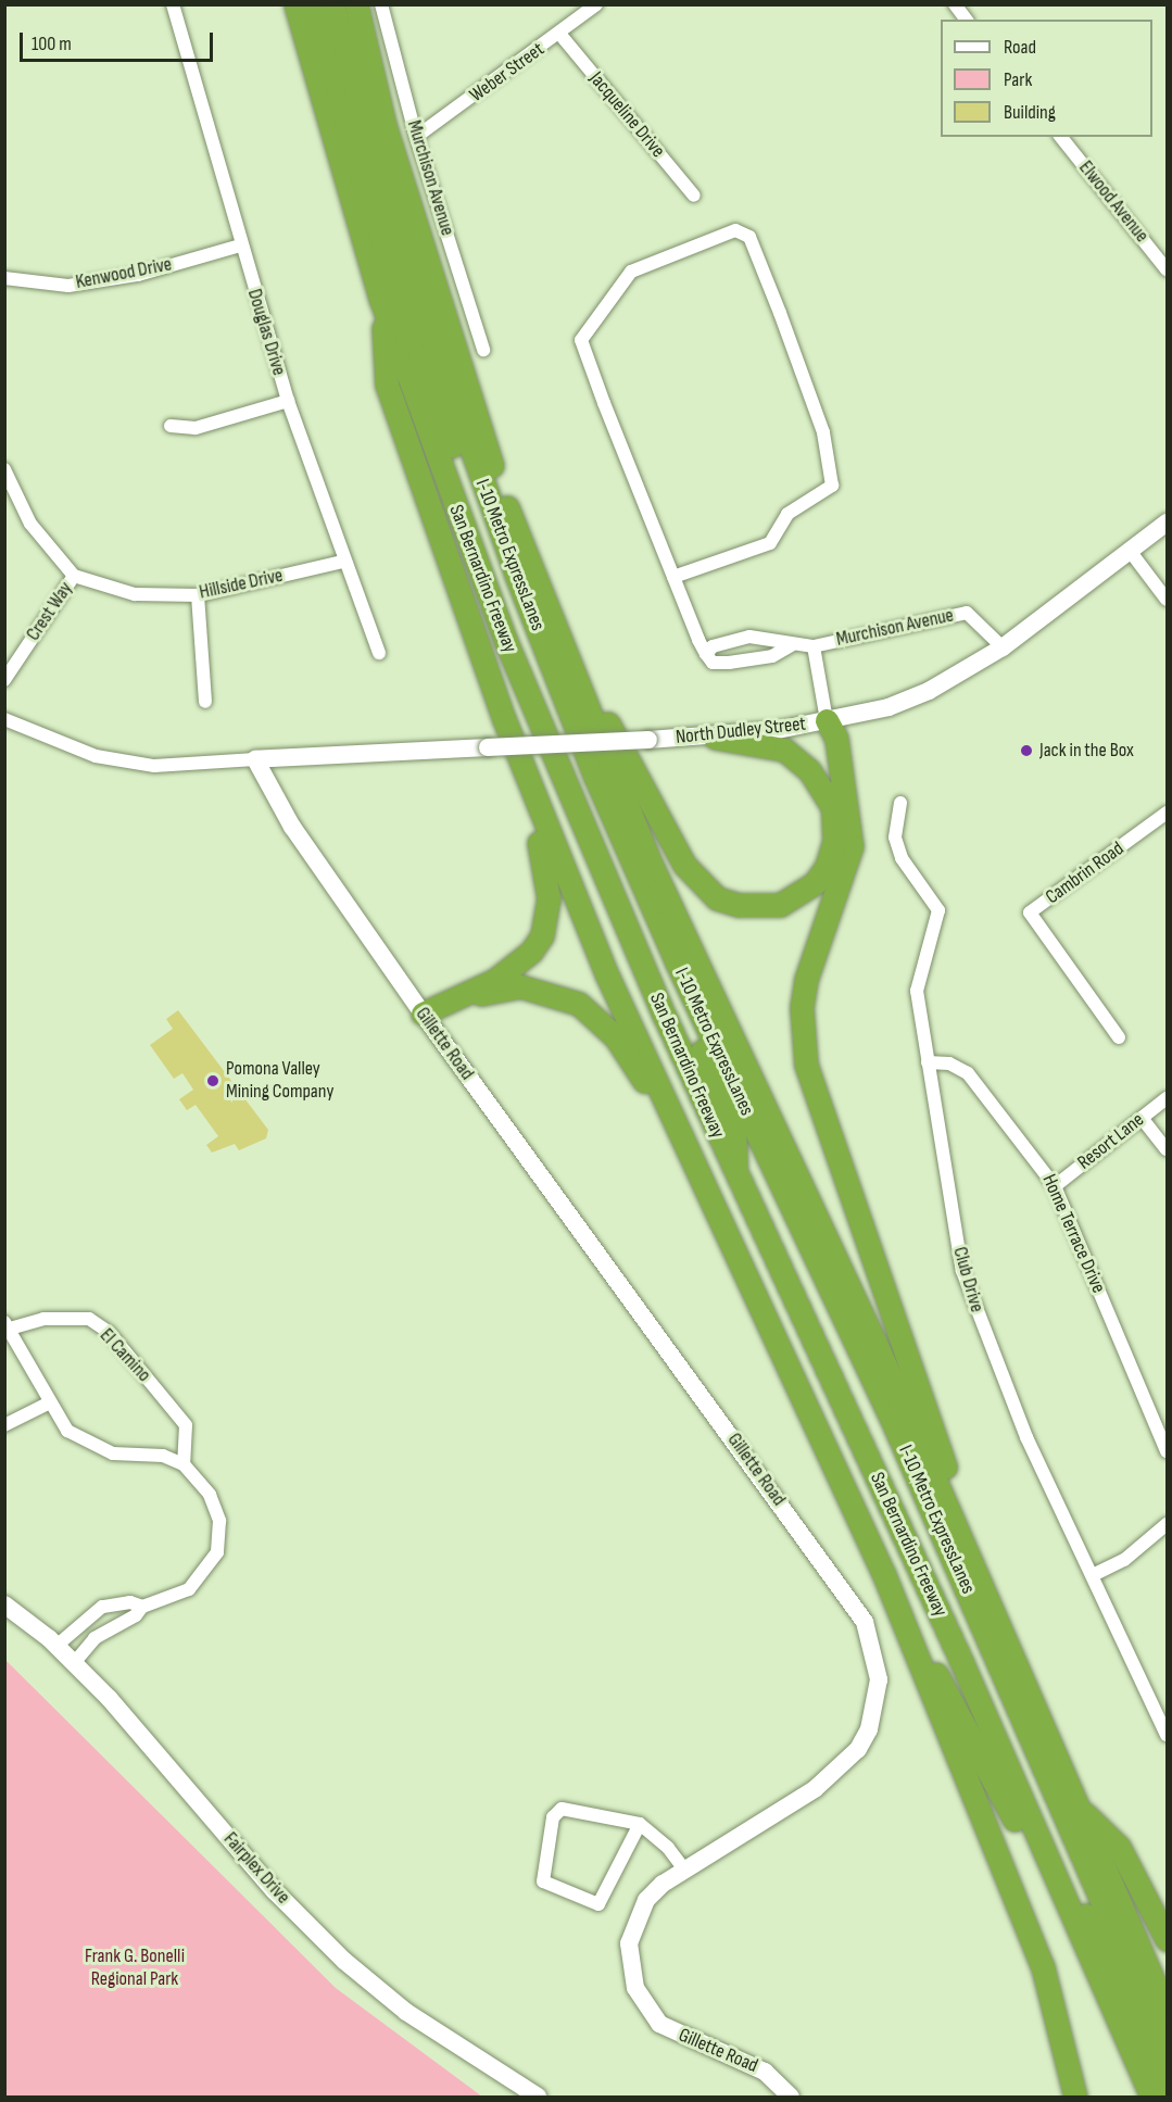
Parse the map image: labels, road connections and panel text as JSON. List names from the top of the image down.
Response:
{
  "streets": {
    "highway": ["I-10 Metro ExpressLanes", "San Bernardino Freeway"],
    "street": [
      "Weber Street",
      "Jacqueline Drive",
      "Murchison Avenue",
      "Elwood Avenue",
      "Kenwood Drive",
      "Douglas Drive",
      "Hillside Drive",
      "Crest Way",
      "North Dudley Street",
      "Cambrin Road",
      "Gillette Road",
      "Resort Lane",
      "Home Terrace Drive",
      "Club Drive",
      "El Camino",
      "Fairplex Drive"
    ]
  },
  "crossings": [
    ["Weber Street", "Jacqueline Drive"],
    ["Weber Street", "Murchison Avenue"],
    ["Murchison Avenue", "North Dudley Street"],
    ["Kenwood Drive", "Douglas Drive"],
    ["Douglas Drive", "Hillside Drive"],
    ["I-10 Metro ExpressLanes", "San Bernardino Freeway"],
    ["Hillside Drive", "Crest Way"],
    ["North Dudley Street", "Gillette Road"],
    ["Resort Lane", "Home Terrace Drive"],
    ["Home Terrace Drive", "Club Drive"]
  ],
  "parks": ["Frank G. Bonelli Regional Park"],
  "places": ["Jack in the Box", "Pomona Valley Mining Company"],
  "legend": ["Road", "Park", "Building"],
  "scale_bar": "100 m"
}
